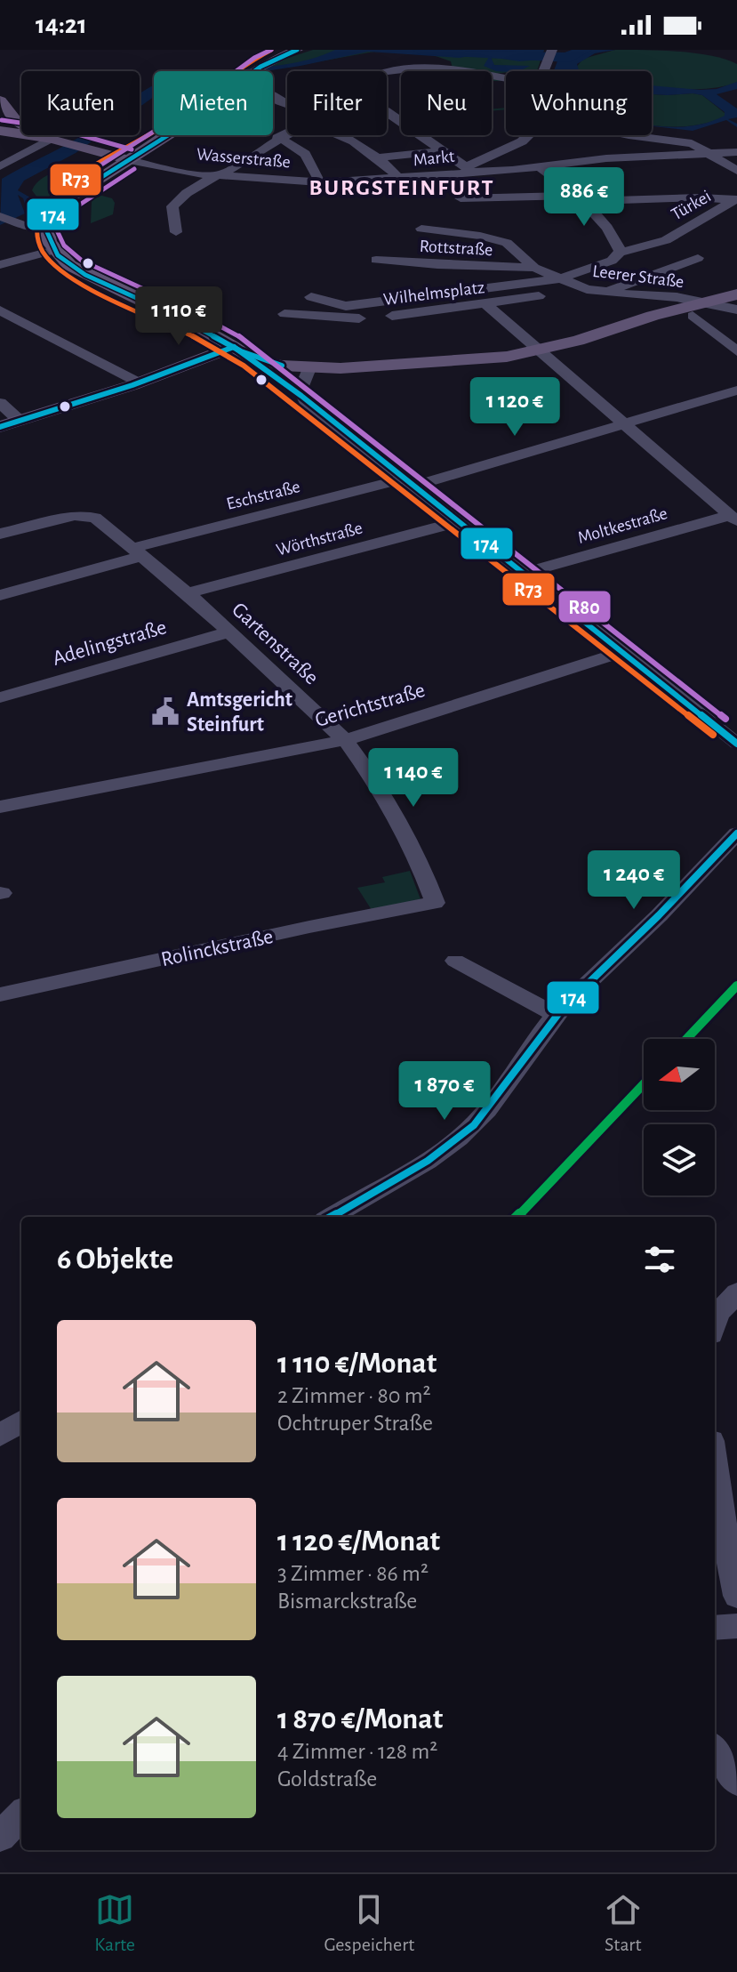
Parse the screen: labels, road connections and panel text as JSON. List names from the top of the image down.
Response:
{
  "streets": {
    "main road": ["Wasserstraße"],
    "street": [
      "Markt",
      "Türkei",
      "Rottstraße",
      "Leerer Straße",
      "Wilhelmsplatz",
      "Eschstraße",
      "Moltkestraße",
      "Wörthstraße",
      "Adelingstraße",
      "Gartenstraße",
      "Gerichtstraße",
      "Rolinckstraße"
    ]
  },
  "crossings": [
    ["Wasserstraße", "Markt"],
    ["Markt", "Türkei"],
    ["Türkei", "Leerer Straße"],
    ["Rottstraße", "Leerer Straße"],
    ["Leerer Straße", "Wilhelmsplatz"],
    ["Eschstraße", "Gartenstraße"],
    ["Wörthstraße", "Gartenstraße"],
    ["Adelingstraße", "Gartenstraße"],
    ["Gartenstraße", "Gerichtstraße"],
    ["Gartenstraße", "Rolinckstraße"]
  ],
  "districts": ["BURGSTEINFURT"],
  "places": {
    "public building": ["Amtsgericht Steinfurt"]
  },
  "lines": ["transit line 174", "transit line R73", "transit line R80"],
  "north": "left",
  "page": {
    "status": "14:21",
    "chip": [
      "Kaufen",
      "Mieten",
      "Filter",
      "Neu",
      "Wohnung"
    ],
    "price": [
      "886 €",
      "1 110 €",
      "1 120 €",
      "1 140 €",
      "1 240 €",
      "1 870 €"
    ],
    "heading": "6 Objekte",
    "list": [
      {
        "name": "1 110 €/Monat",
        "note": "2 Zimmer · 80 m² · Ochtruper Straße"
      },
      {
        "name": "1 120 €/Monat",
        "note": "3 Zimmer · 86 m² · Bismarckstraße"
      },
      {
        "name": "1 870 €/Monat",
        "note": "4 Zimmer · 128 m² · Goldstraße"
      }
    ],
    "tabs": ["Karte", "Gespeichert", "Start"]
  }
}
